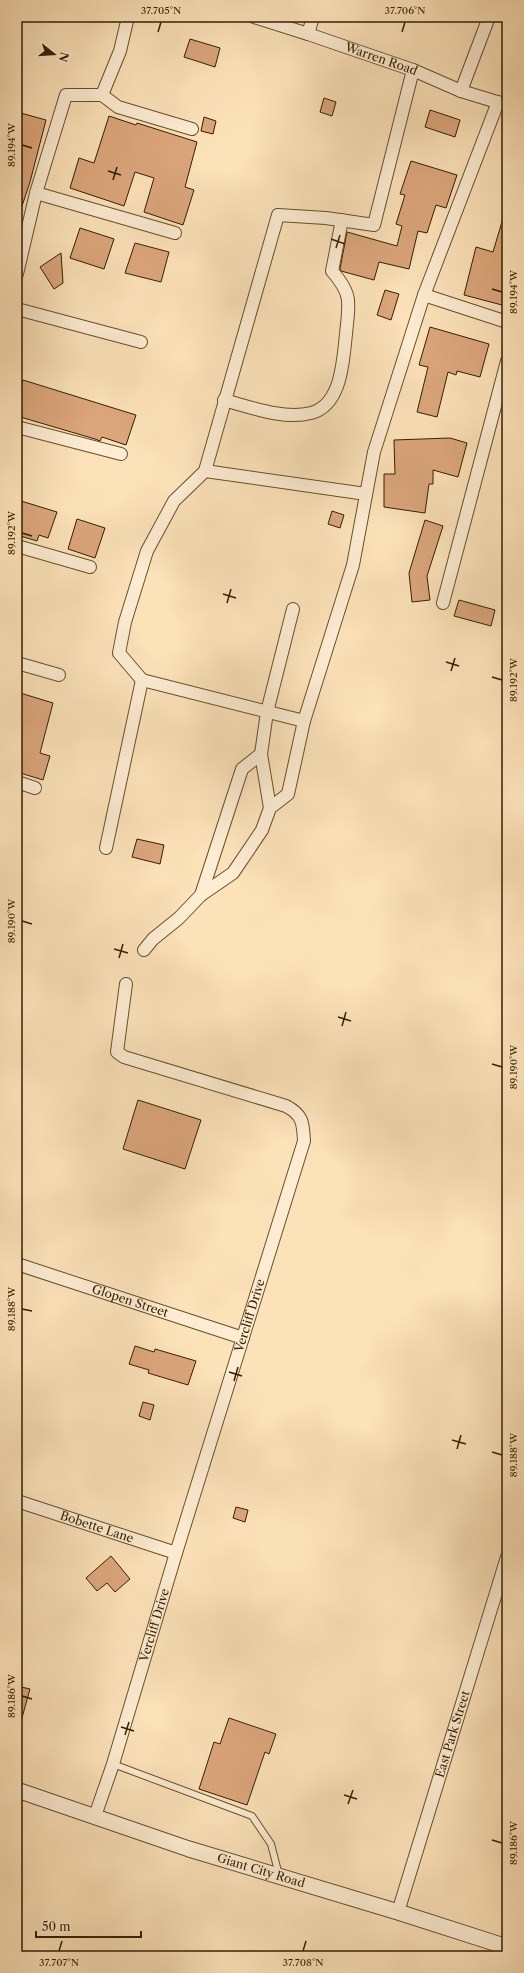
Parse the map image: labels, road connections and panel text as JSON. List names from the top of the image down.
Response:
{
  "streets": {
    "street": [
      "Warren Road",
      "Glopen Street",
      "Vercliff Drive",
      "Bobette Lane",
      "East Park Street",
      "Giant City Road"
    ]
  },
  "crossings": [
    ["Glopen Street", "Vercliff Drive"],
    ["Vercliff Drive", "Bobette Lane"],
    ["Vercliff Drive", "Giant City Road"],
    ["East Park Street", "Giant City Road"]
  ],
  "scale_bar": "50 m",
  "north": "right",
  "coordinates": [
    "37.705°N",
    "37.706°N",
    "89.194°W",
    "89.192°W",
    "89.190°W",
    "89.188°W",
    "89.186°W",
    "37.707°N",
    "37.708°N"
  ]
}
